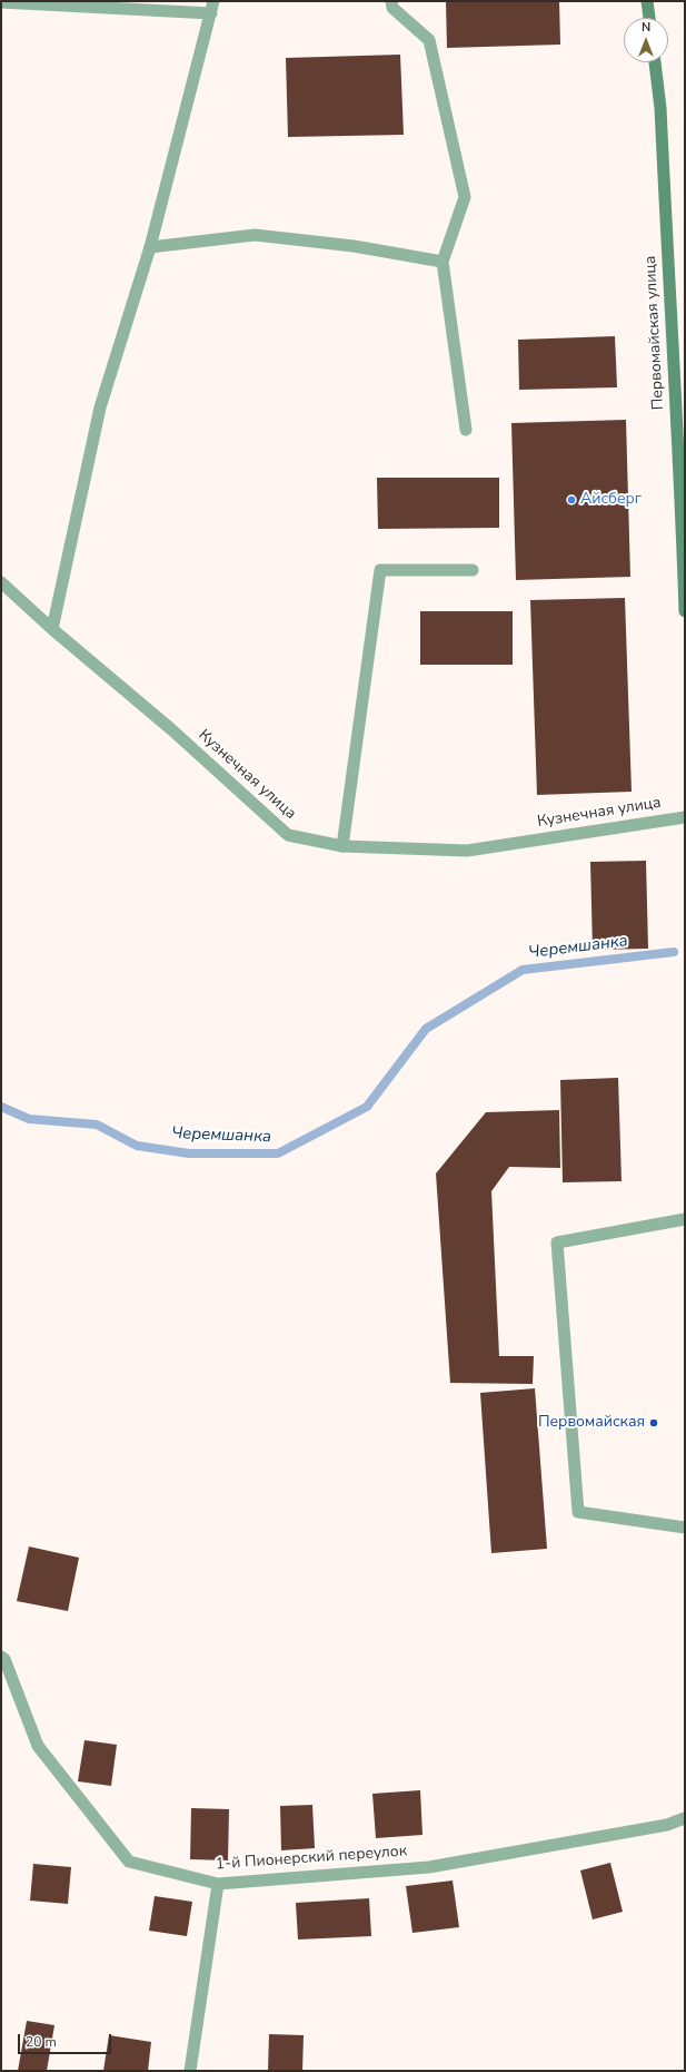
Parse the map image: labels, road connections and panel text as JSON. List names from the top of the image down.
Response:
{
  "streets": {
    "main road": ["Первомайская улица"],
    "street": ["Кузнечная улица", "1-й Пионерский переулок"]
  },
  "water": ["Черемшанка"],
  "places": ["Айсберг", "Первомайская"],
  "scale_bar": "20 m",
  "north": "top"
}
